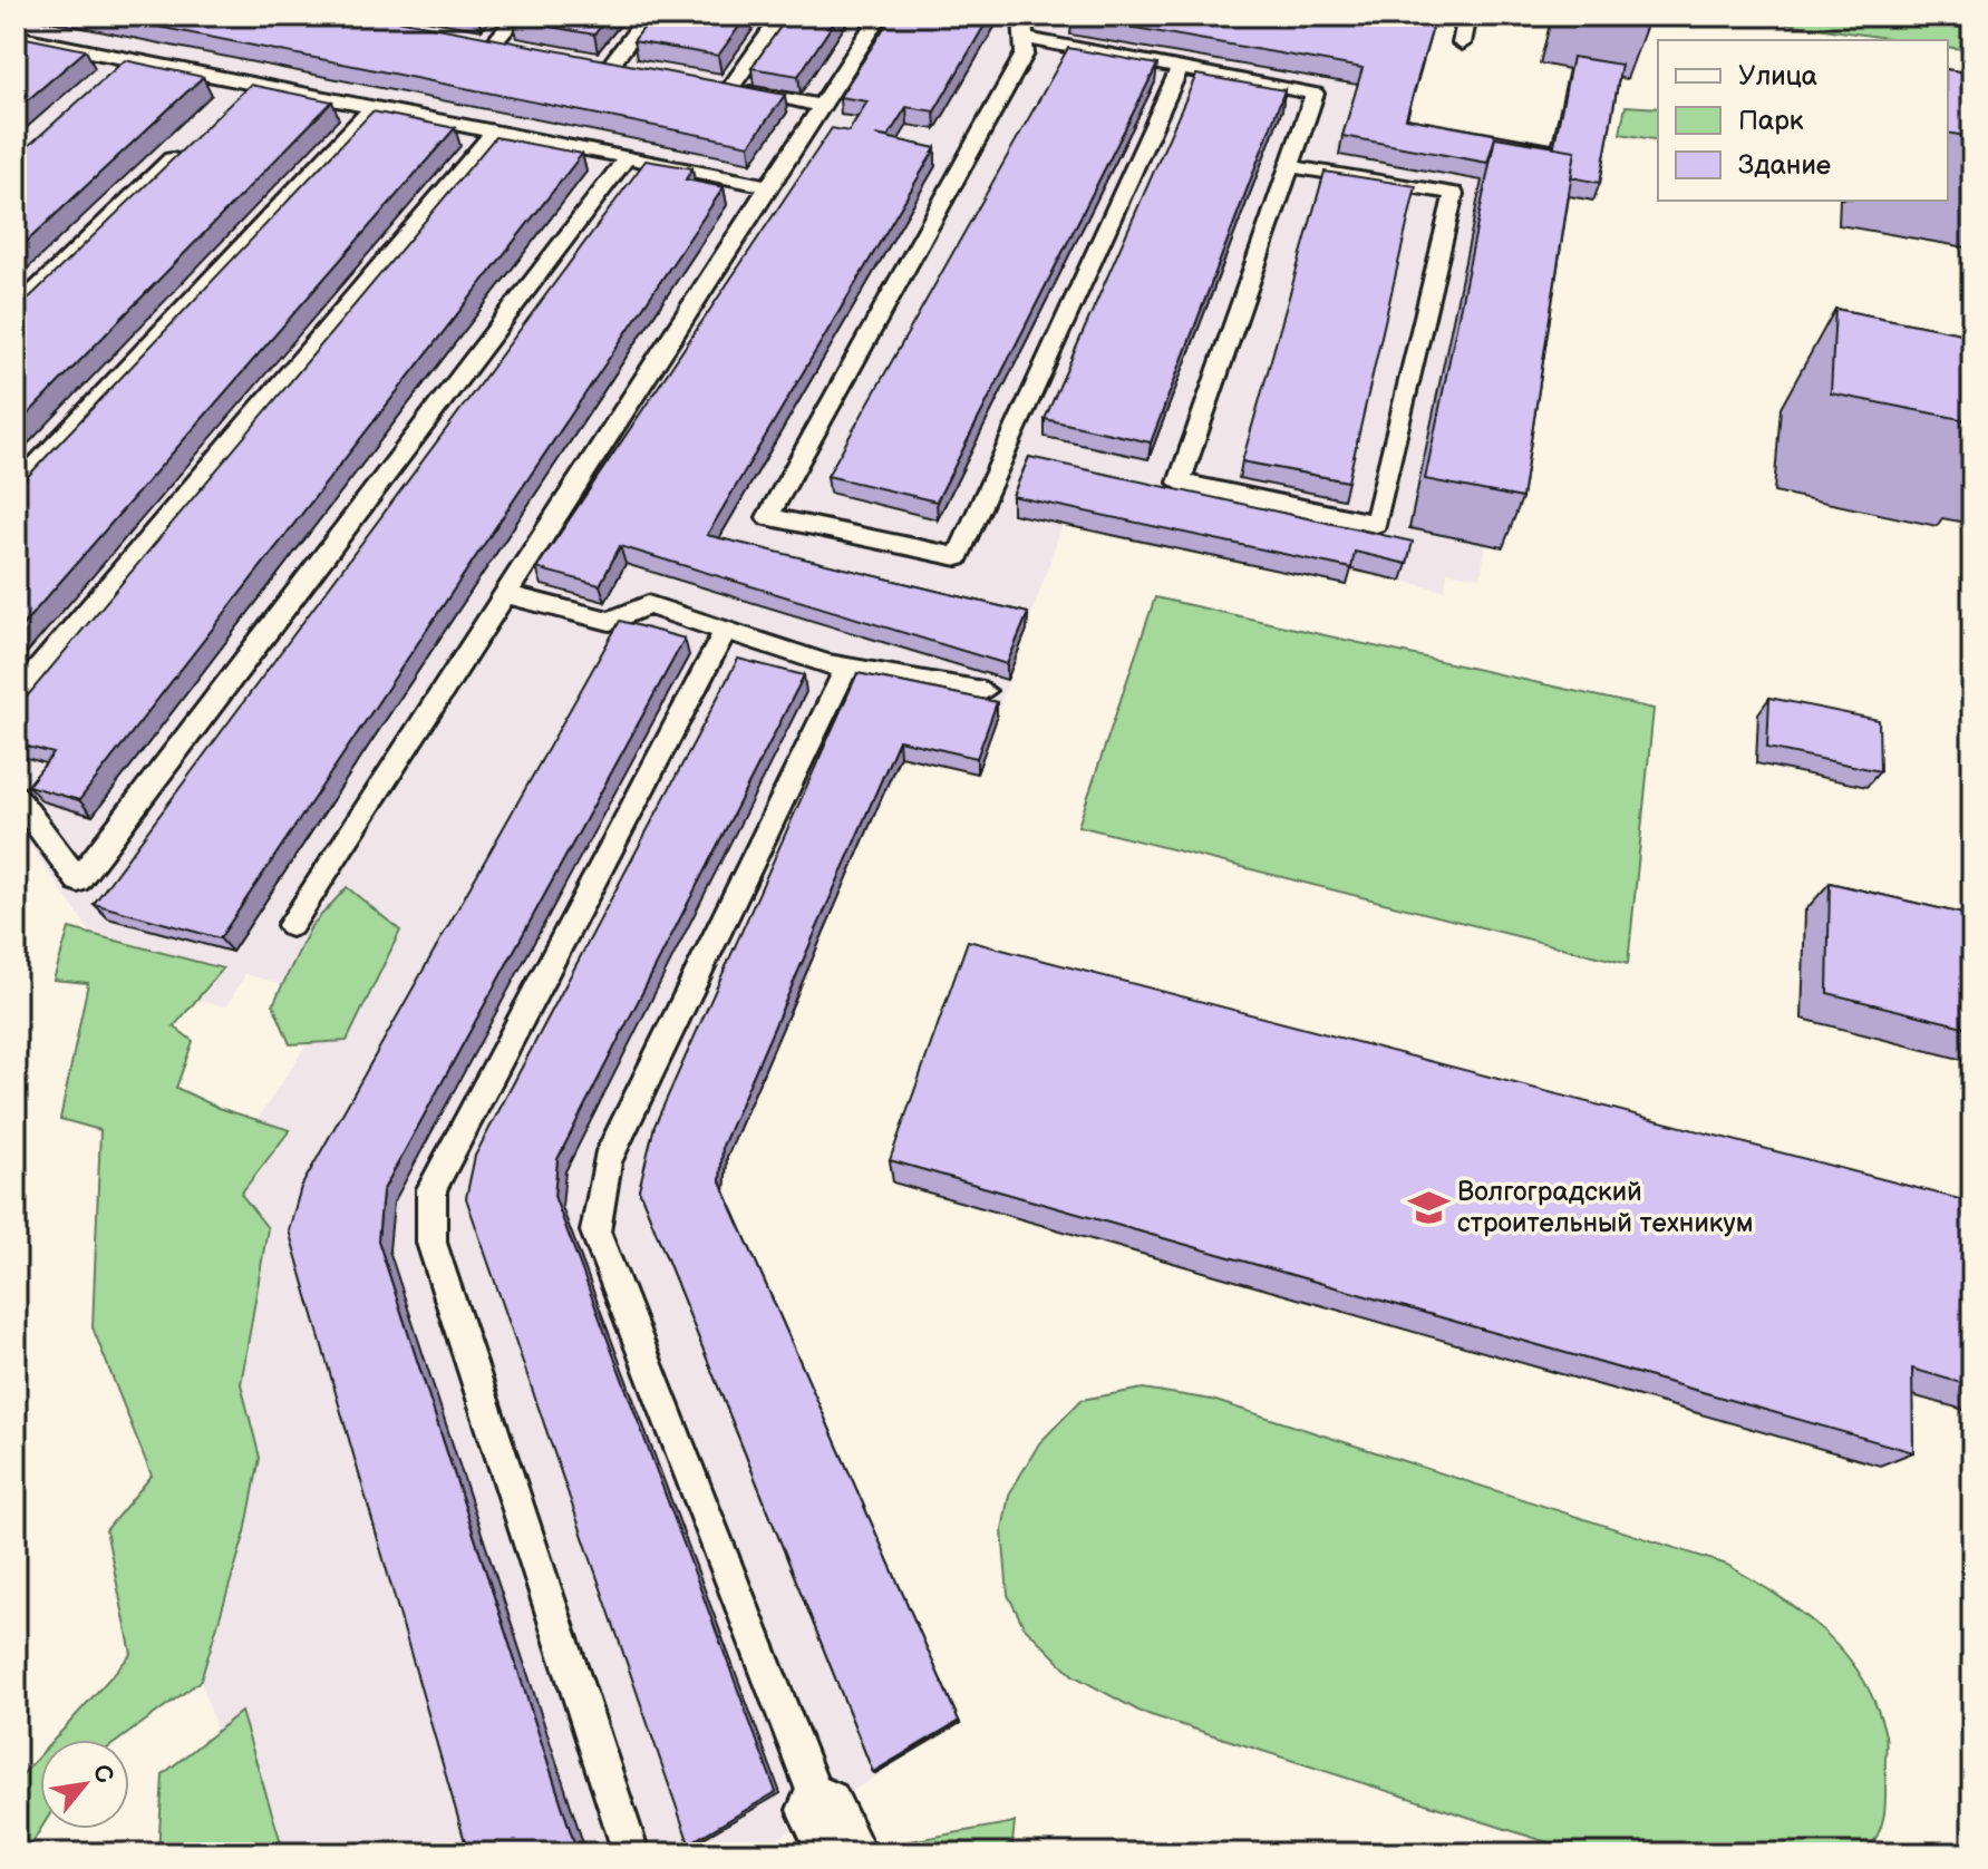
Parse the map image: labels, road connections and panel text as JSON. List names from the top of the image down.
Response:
{
  "places": {
    "school or university": ["Волгоградский строительный техникум"]
  },
  "legend": ["Улица", "Парк", "Здание"],
  "north": "top right"
}
